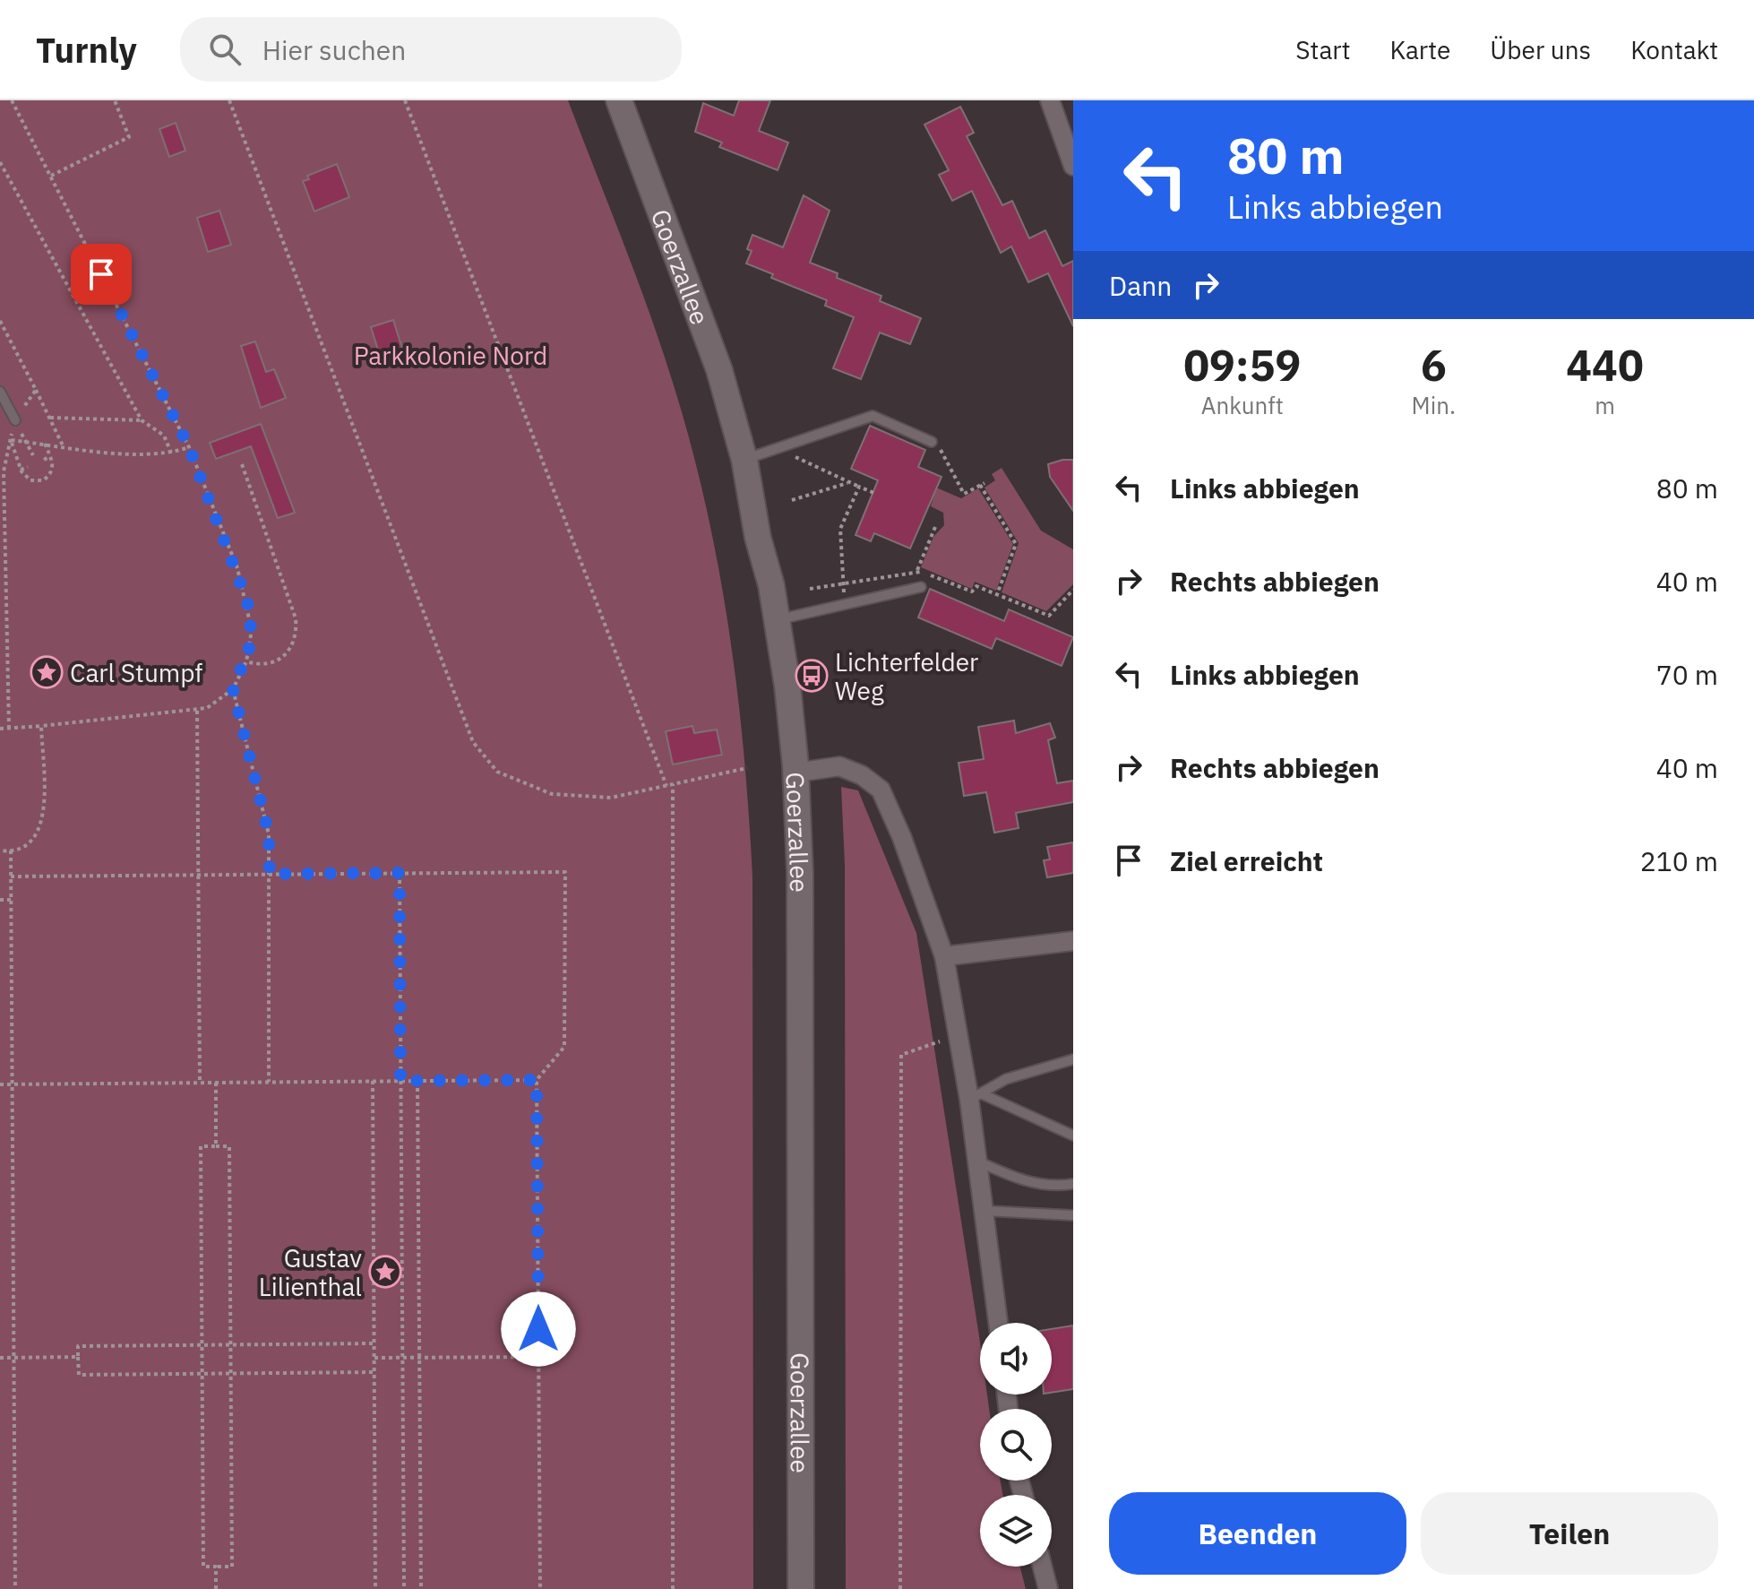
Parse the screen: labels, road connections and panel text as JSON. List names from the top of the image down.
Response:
{
  "streets": {
    "main road": ["Goerzallee"]
  },
  "parks": ["Parkkolonie Nord"],
  "places": {
    "place": ["Carl Stumpf", "Gustav Lilienthal"],
    "bus stop": ["Lichterfelder Weg"]
  },
  "page": {
    "header": "Turnly",
    "search": "Hier suchen",
    "nav": [
      "Start",
      "Karte",
      "Über uns",
      "Kontakt"
    ],
    "turn": ["80 m", "Links abbiegen"],
    "then": "Dann",
    "eta": [
      "09:59",
      "Ankunft",
      "6",
      "Min.",
      "440",
      "m"
    ],
    "list": [
      {
        "name": "Links abbiegen",
        "value": "80 m"
      },
      {
        "name": "Rechts abbiegen",
        "value": "40 m"
      },
      {
        "name": "Links abbiegen",
        "value": "70 m"
      },
      {
        "name": "Rechts abbiegen",
        "value": "40 m"
      },
      {
        "name": "Ziel erreicht",
        "value": "210 m"
      }
    ],
    "buttons": ["Beenden", "Teilen"]
  }
}
